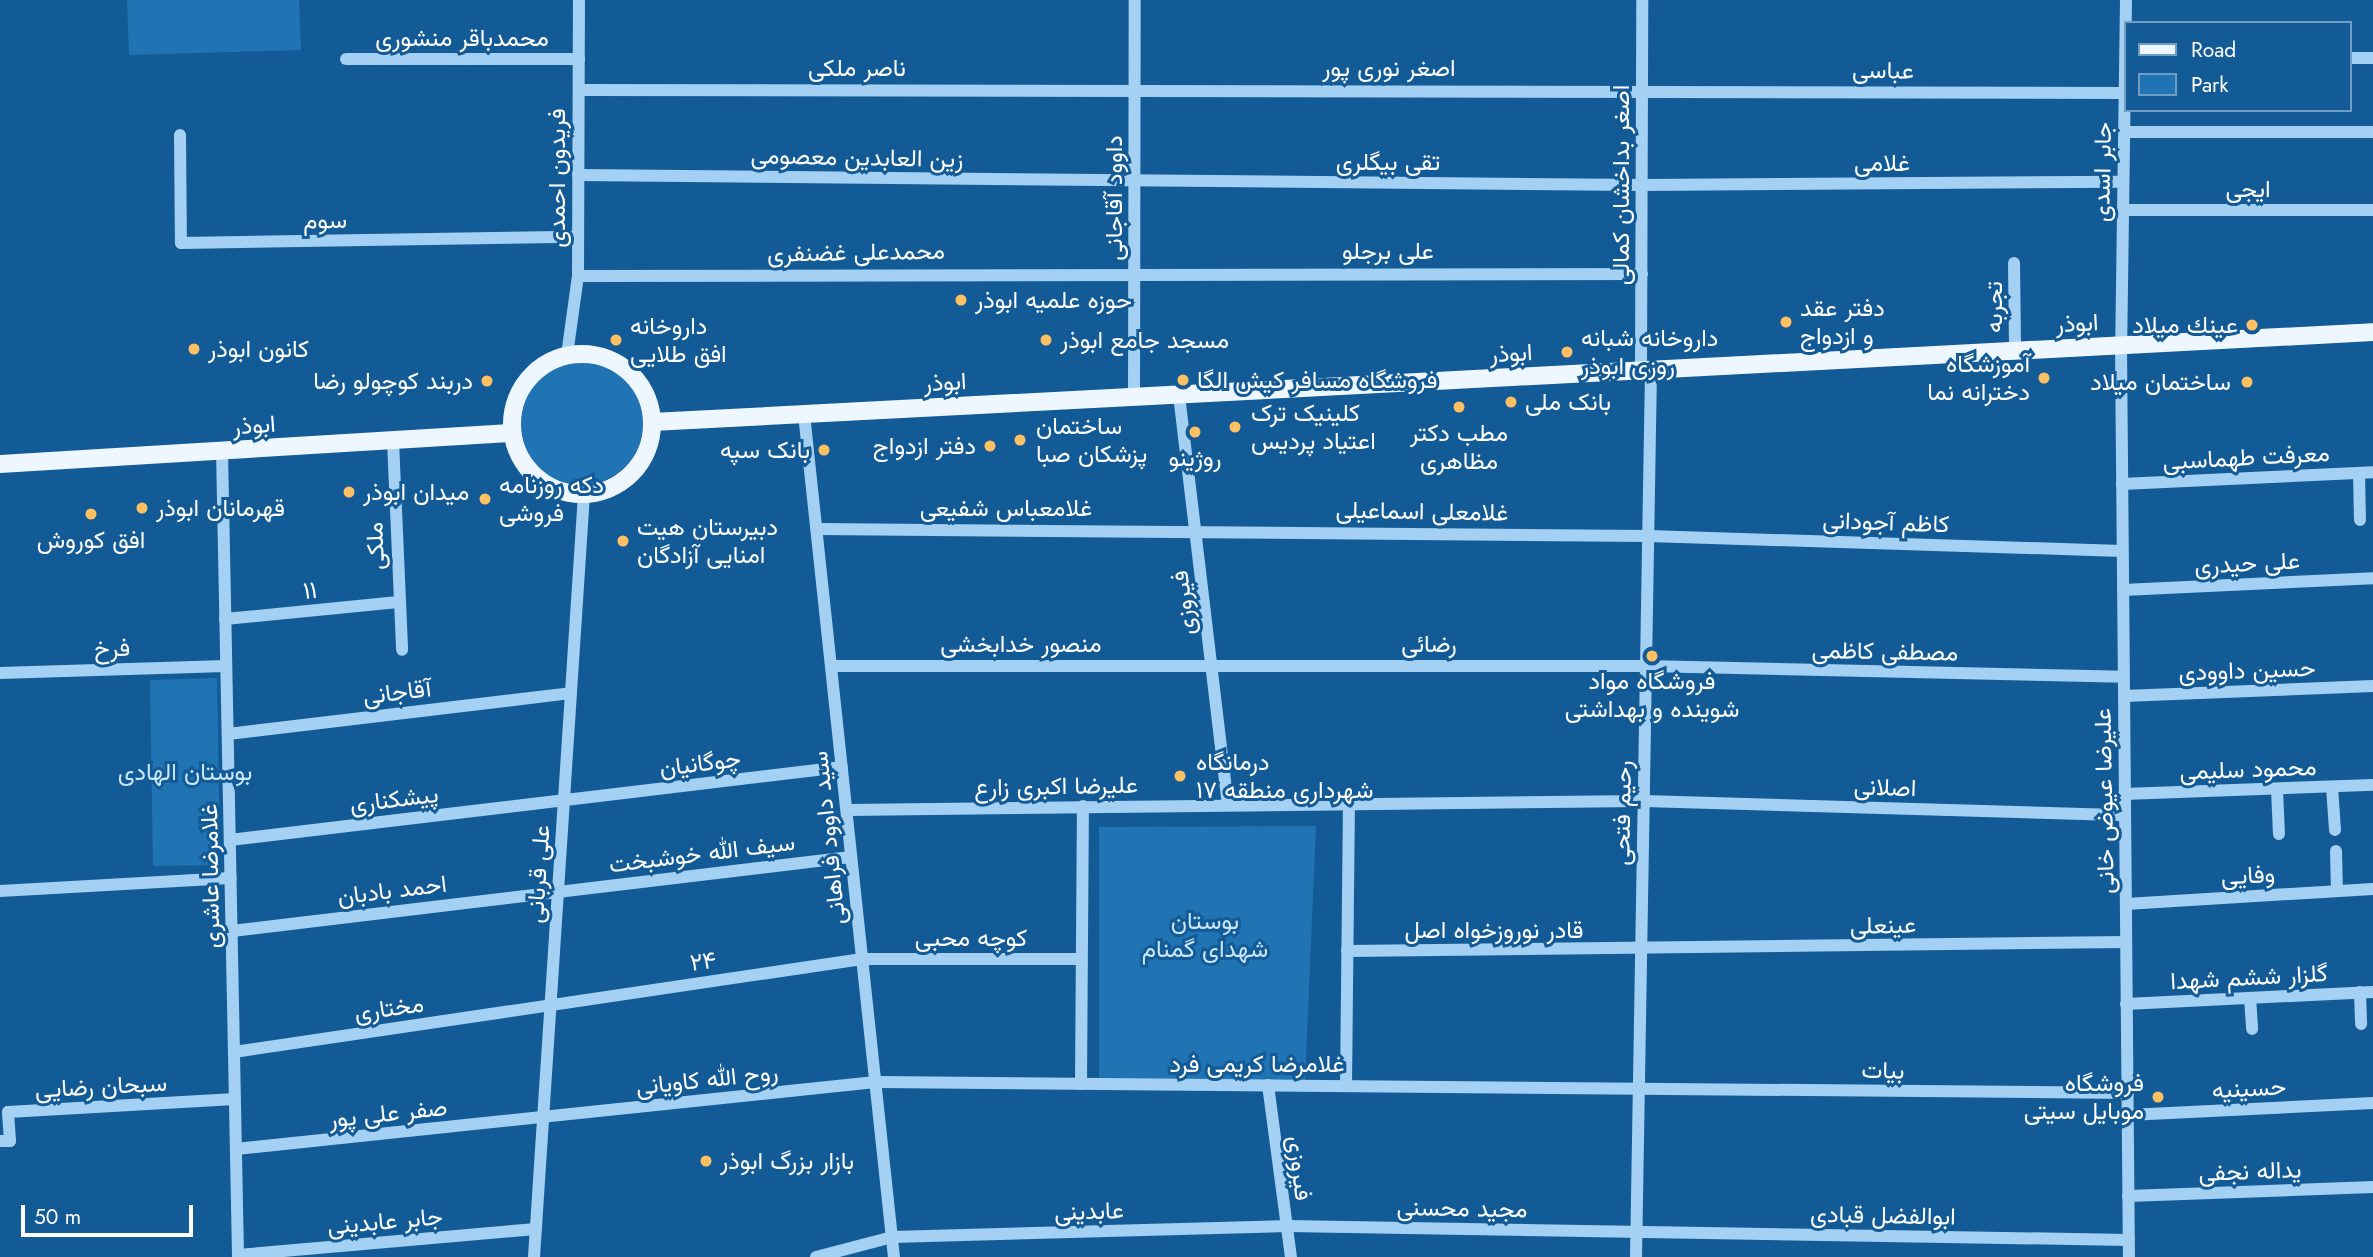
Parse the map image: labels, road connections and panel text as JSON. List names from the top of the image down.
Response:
{
  "streets": {
    "main road": ["ابوذر"],
    "street": [
      "محمدباقر منشوری",
      "ناصر ملکی",
      "اصغر نوری پور",
      "عباسی",
      "زین العابدین معصومی",
      "تقی بیگلری",
      "غلامی",
      "جابر اسدی",
      "فریدون احمدی",
      "اصغر بداخشان کمالی",
      "ایجی",
      "داوود آقاجانی",
      "سوم",
      "علی برجلو",
      "محمدعلی غضنفری",
      "تجربه",
      "معرفت طهماسبی",
      "غلامعباس شفیعی",
      "غلامعلی اسماعیلی",
      "کاظم آجودانی",
      "ملکی",
      "علی حیدری",
      "۱۱",
      "فیروزی",
      "منصور خدابخشی",
      "رضائی",
      "فرخ",
      "مصطفی کاظمی",
      "حسین داوودی",
      "آقاجانی",
      "چوگانیان",
      "محمود سلیمی",
      "علیرضا اکبری زارع",
      "اصلانی",
      "پیشکناری",
      "علیرضا عیوض خانی",
      "رحیم فتحی",
      "سید داوود فراهانی",
      "سیف الله خوشبخت",
      "علی قربانی",
      "وفایی",
      "غلامرضا عاشری",
      "احمد بادبان",
      "عینعلی",
      "قادر نوروزخواه اصل",
      "کوچه محبی",
      "۲۴",
      "گلزار ششم شهدا",
      "مختاری",
      "غلامرضا کریمی فرد",
      "بیات",
      "روح الله کاویانی",
      "سبحان رضایی",
      "حسینیه",
      "صفر علی پور",
      "یداله نجفی",
      "مجید محسنی",
      "عابدینی",
      "ابوالفضل قبادی",
      "جابر عابدینی"
    ]
  },
  "crossings": [
    ["محمدباقر منشوری", "فریدون احمدی"],
    ["ناصر ملکی", "اصغر نوری پور"],
    ["ناصر ملکی", "فریدون احمدی"],
    ["ناصر ملکی", "داوود آقاجانی"],
    ["اصغر نوری پور", "عباسی"],
    ["اصغر نوری پور", "اصغر بداخشان کمالی"],
    ["اصغر نوری پور", "داوود آقاجانی"],
    ["عباسی", "جابر اسدی"],
    ["عباسی", "اصغر بداخشان کمالی"],
    ["زین العابدین معصومی", "تقی بیگلری"],
    ["زین العابدین معصومی", "فریدون احمدی"],
    ["زین العابدین معصومی", "داوود آقاجانی"],
    ["تقی بیگلری", "غلامی"],
    ["تقی بیگلری", "اصغر بداخشان کمالی"],
    ["تقی بیگلری", "داوود آقاجانی"],
    ["غلامی", "جابر اسدی"],
    ["غلامی", "اصغر بداخشان کمالی"],
    ["جابر اسدی", "ایجی"],
    ["جابر اسدی", "ابوذر"],
    ["جابر اسدی", "علیرضا عیوض خانی"],
    ["فریدون احمدی", "سوم"],
    ["فریدون احمدی", "محمدعلی غضنفری"],
    ["فریدون احمدی", "ابوذر"],
    ["فریدون احمدی", "علی قربانی"],
    ["اصغر بداخشان کمالی", "علی برجلو"],
    ["اصغر بداخشان کمالی", "ابوذر"],
    ["اصغر بداخشان کمالی", "رحیم فتحی"],
    ["داوود آقاجانی", "علی برجلو"],
    ["داوود آقاجانی", "محمدعلی غضنفری"],
    ["داوود آقاجانی", "ابوذر"],
    ["علی برجلو", "محمدعلی غضنفری"],
    ["تجربه", "ابوذر"],
    ["ابوذر", "ملکی"],
    ["ابوذر", "فیروزی"],
    ["ابوذر", "علیرضا عیوض خانی"],
    ["ابوذر", "رحیم فتحی"],
    ["ابوذر", "سید داوود فراهانی"],
    ["ابوذر", "علی قربانی"],
    ["ابوذر", "غلامرضا عاشری"],
    ["معرفت طهماسبی", "علیرضا عیوض خانی"],
    ["غلامعباس شفیعی", "غلامعلی اسماعیلی"],
    ["غلامعباس شفیعی", "فیروزی"],
    ["غلامعباس شفیعی", "سید داوود فراهانی"],
    ["غلامعلی اسماعیلی", "کاظم آجودانی"],
    ["غلامعلی اسماعیلی", "فیروزی"],
    ["غلامعلی اسماعیلی", "رحیم فتحی"],
    ["کاظم آجودانی", "علیرضا عیوض خانی"],
    ["کاظم آجودانی", "رحیم فتحی"],
    ["ملکی", "۱۱"],
    ["علی حیدری", "علیرضا عیوض خانی"],
    ["۱۱", "غلامرضا عاشری"],
    ["فیروزی", "منصور خدابخشی"],
    ["فیروزی", "رضائی"],
    ["فیروزی", "علیرضا اکبری زارع"],
    ["فیروزی", "غلامرضا کریمی فرد"],
    ["فیروزی", "مجید محسنی"],
    ["فیروزی", "عابدینی"],
    ["منصور خدابخشی", "رضائی"],
    ["منصور خدابخشی", "سید داوود فراهانی"],
    ["رضائی", "مصطفی کاظمی"],
    ["رضائی", "رحیم فتحی"],
    ["فرخ", "غلامرضا عاشری"],
    ["مصطفی کاظمی", "علیرضا عیوض خانی"],
    ["مصطفی کاظمی", "رحیم فتحی"],
    ["حسین داوودی", "علیرضا عیوض خانی"],
    ["آقاجانی", "علی قربانی"],
    ["آقاجانی", "غلامرضا عاشری"],
    ["چوگانیان", "پیشکناری"],
    ["چوگانیان", "سید داوود فراهانی"],
    ["چوگانیان", "علی قربانی"],
    ["محمود سلیمی", "علیرضا عیوض خانی"],
    ["علیرضا اکبری زارع", "اصلانی"],
    ["علیرضا اکبری زارع", "رحیم فتحی"],
    ["علیرضا اکبری زارع", "سید داوود فراهانی"],
    ["اصلانی", "علیرضا عیوض خانی"],
    ["اصلانی", "رحیم فتحی"],
    ["پیشکناری", "علی قربانی"],
    ["پیشکناری", "غلامرضا عاشری"],
    ["علیرضا عیوض خانی", "وفایی"],
    ["علیرضا عیوض خانی", "عینعلی"],
    ["علیرضا عیوض خانی", "گلزار ششم شهدا"],
    ["علیرضا عیوض خانی", "بیات"],
    ["علیرضا عیوض خانی", "حسینیه"],
    ["علیرضا عیوض خانی", "یداله نجفی"],
    ["علیرضا عیوض خانی", "ابوالفضل قبادی"],
    ["رحیم فتحی", "عینعلی"],
    ["رحیم فتحی", "قادر نوروزخواه اصل"],
    ["رحیم فتحی", "غلامرضا کریمی فرد"],
    ["رحیم فتحی", "بیات"],
    ["رحیم فتحی", "مجید محسنی"],
    ["رحیم فتحی", "ابوالفضل قبادی"],
    ["سید داوود فراهانی", "سیف الله خوشبخت"],
    ["سید داوود فراهانی", "کوچه محبی"],
    ["سید داوود فراهانی", "۲۴"],
    ["سید داوود فراهانی", "غلامرضا کریمی فرد"],
    ["سید داوود فراهانی", "روح الله کاویانی"],
    ["سید داوود فراهانی", "عابدینی"],
    ["سیف الله خوشبخت", "علی قربانی"],
    ["سیف الله خوشبخت", "احمد بادبان"],
    ["علی قربانی", "احمد بادبان"],
    ["علی قربانی", "۲۴"],
    ["علی قربانی", "مختاری"],
    ["علی قربانی", "روح الله کاویانی"],
    ["علی قربانی", "صفر علی پور"],
    ["علی قربانی", "جابر عابدینی"],
    ["غلامرضا عاشری", "احمد بادبان"],
    ["غلامرضا عاشری", "مختاری"],
    ["غلامرضا عاشری", "سبحان رضایی"],
    ["غلامرضا عاشری", "صفر علی پور"],
    ["غلامرضا عاشری", "جابر عابدینی"],
    ["عینعلی", "قادر نوروزخواه اصل"],
    ["کوچه محبی", "۲۴"],
    ["۲۴", "مختاری"],
    ["غلامرضا کریمی فرد", "بیات"],
    ["غلامرضا کریمی فرد", "روح الله کاویانی"],
    ["روح الله کاویانی", "صفر علی پور"],
    ["مجید محسنی", "عابدینی"],
    ["مجید محسنی", "ابوالفضل قبادی"]
  ],
  "parks": ["بوستان الهادی", "بوستان شهدای گمنام"],
  "places": [
    "حوزه علمیه ابوذر",
    "دفتر عقد و ازدواج",
    "عينك ميلاد",
    "داروخانه افق طلایی",
    "مسجد جامع ابوذر",
    "کانون ابوذر",
    "داروخانه شبانه روزی ابوذر",
    "آموزشگاه دخترانه نما",
    "فروشگاه مسافر کیش الگا",
    "دربند کوچولو رضا",
    "ساختمان میلاد",
    "بانک ملی",
    "مطب دکتر مظاهری",
    "کلینیک ترک اعتیاد پردیس",
    "روژینو",
    "ساختمان پزشکان صبا",
    "دفتر ازدواج",
    "بانک سپه",
    "میدان ابوذر",
    "دکه روزنامه فروشی",
    "قهرمانان ابوذر",
    "افق کوروش",
    "دبیرستان هیت امنایی آزادگان",
    "فروشگاه مواد شوینده و بهداشتی",
    "درمانگاه شهرداری منطقه ۱۷",
    "فروشگاه موبایل سیتی",
    "بازار بزرگ ابوذر"
  ],
  "legend": ["Road", "Park"],
  "scale_bar": "50 m"
}
